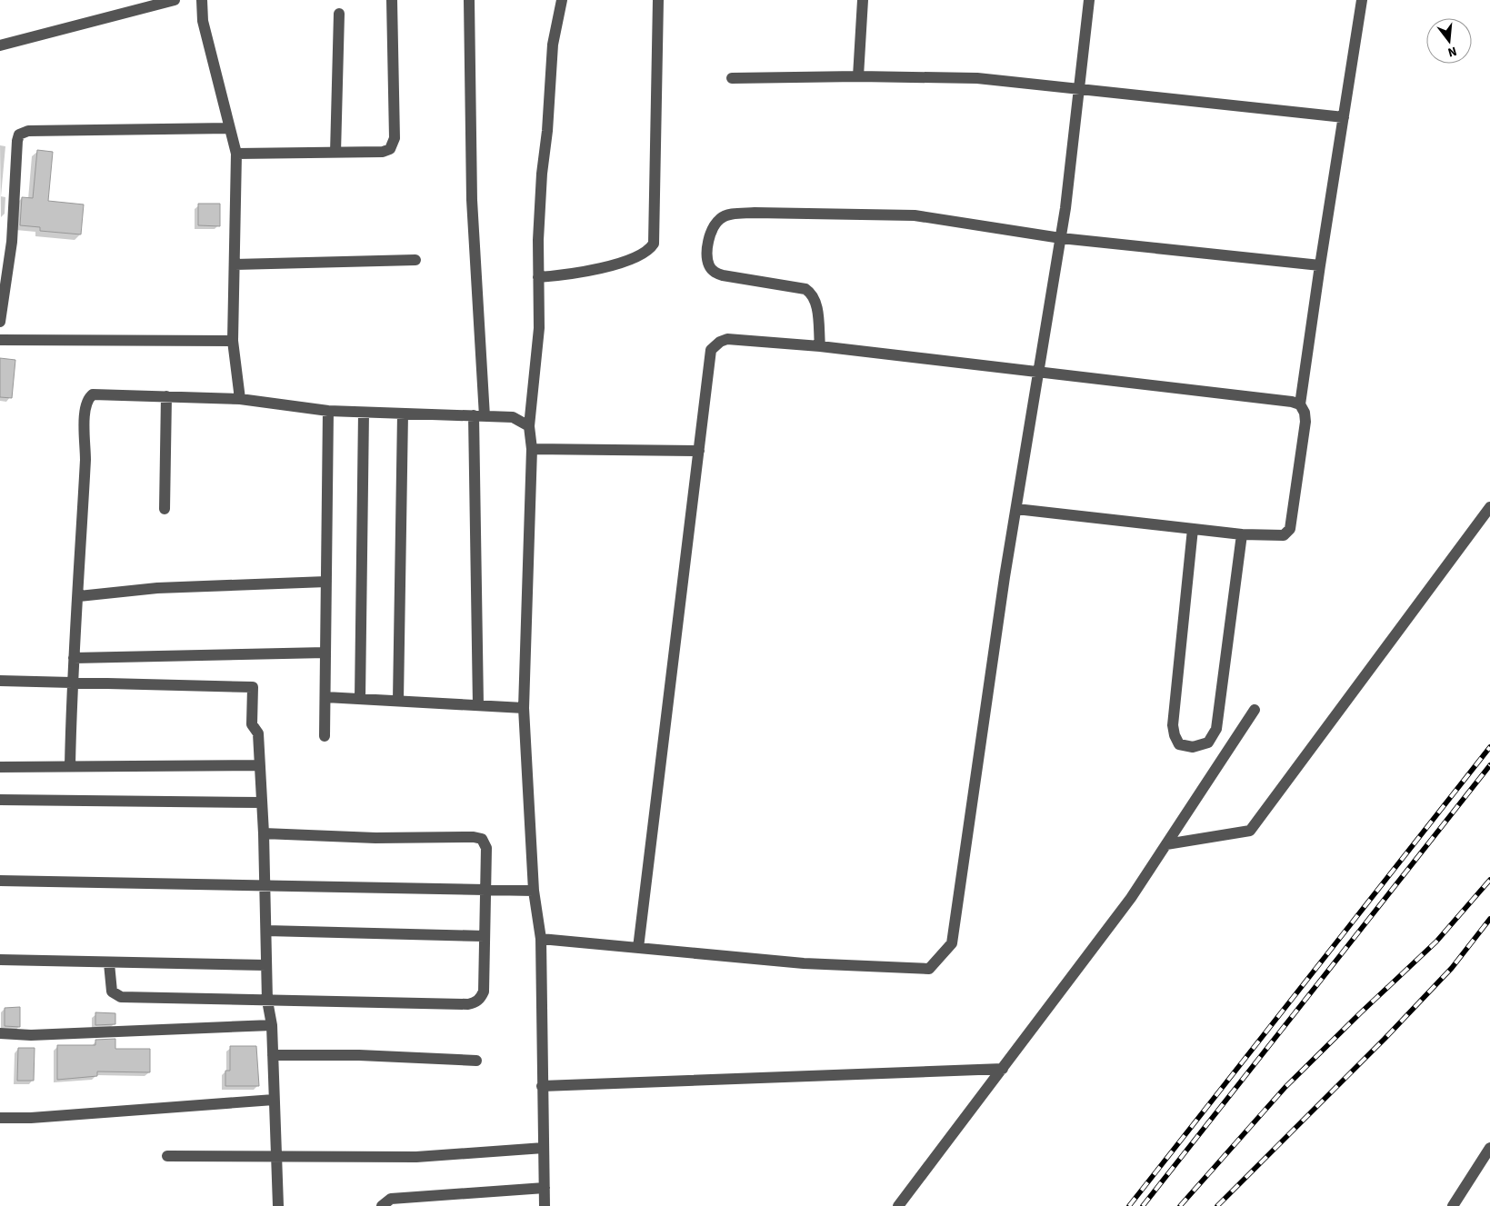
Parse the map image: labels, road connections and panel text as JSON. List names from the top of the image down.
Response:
{
  "north": "bottom"
}
